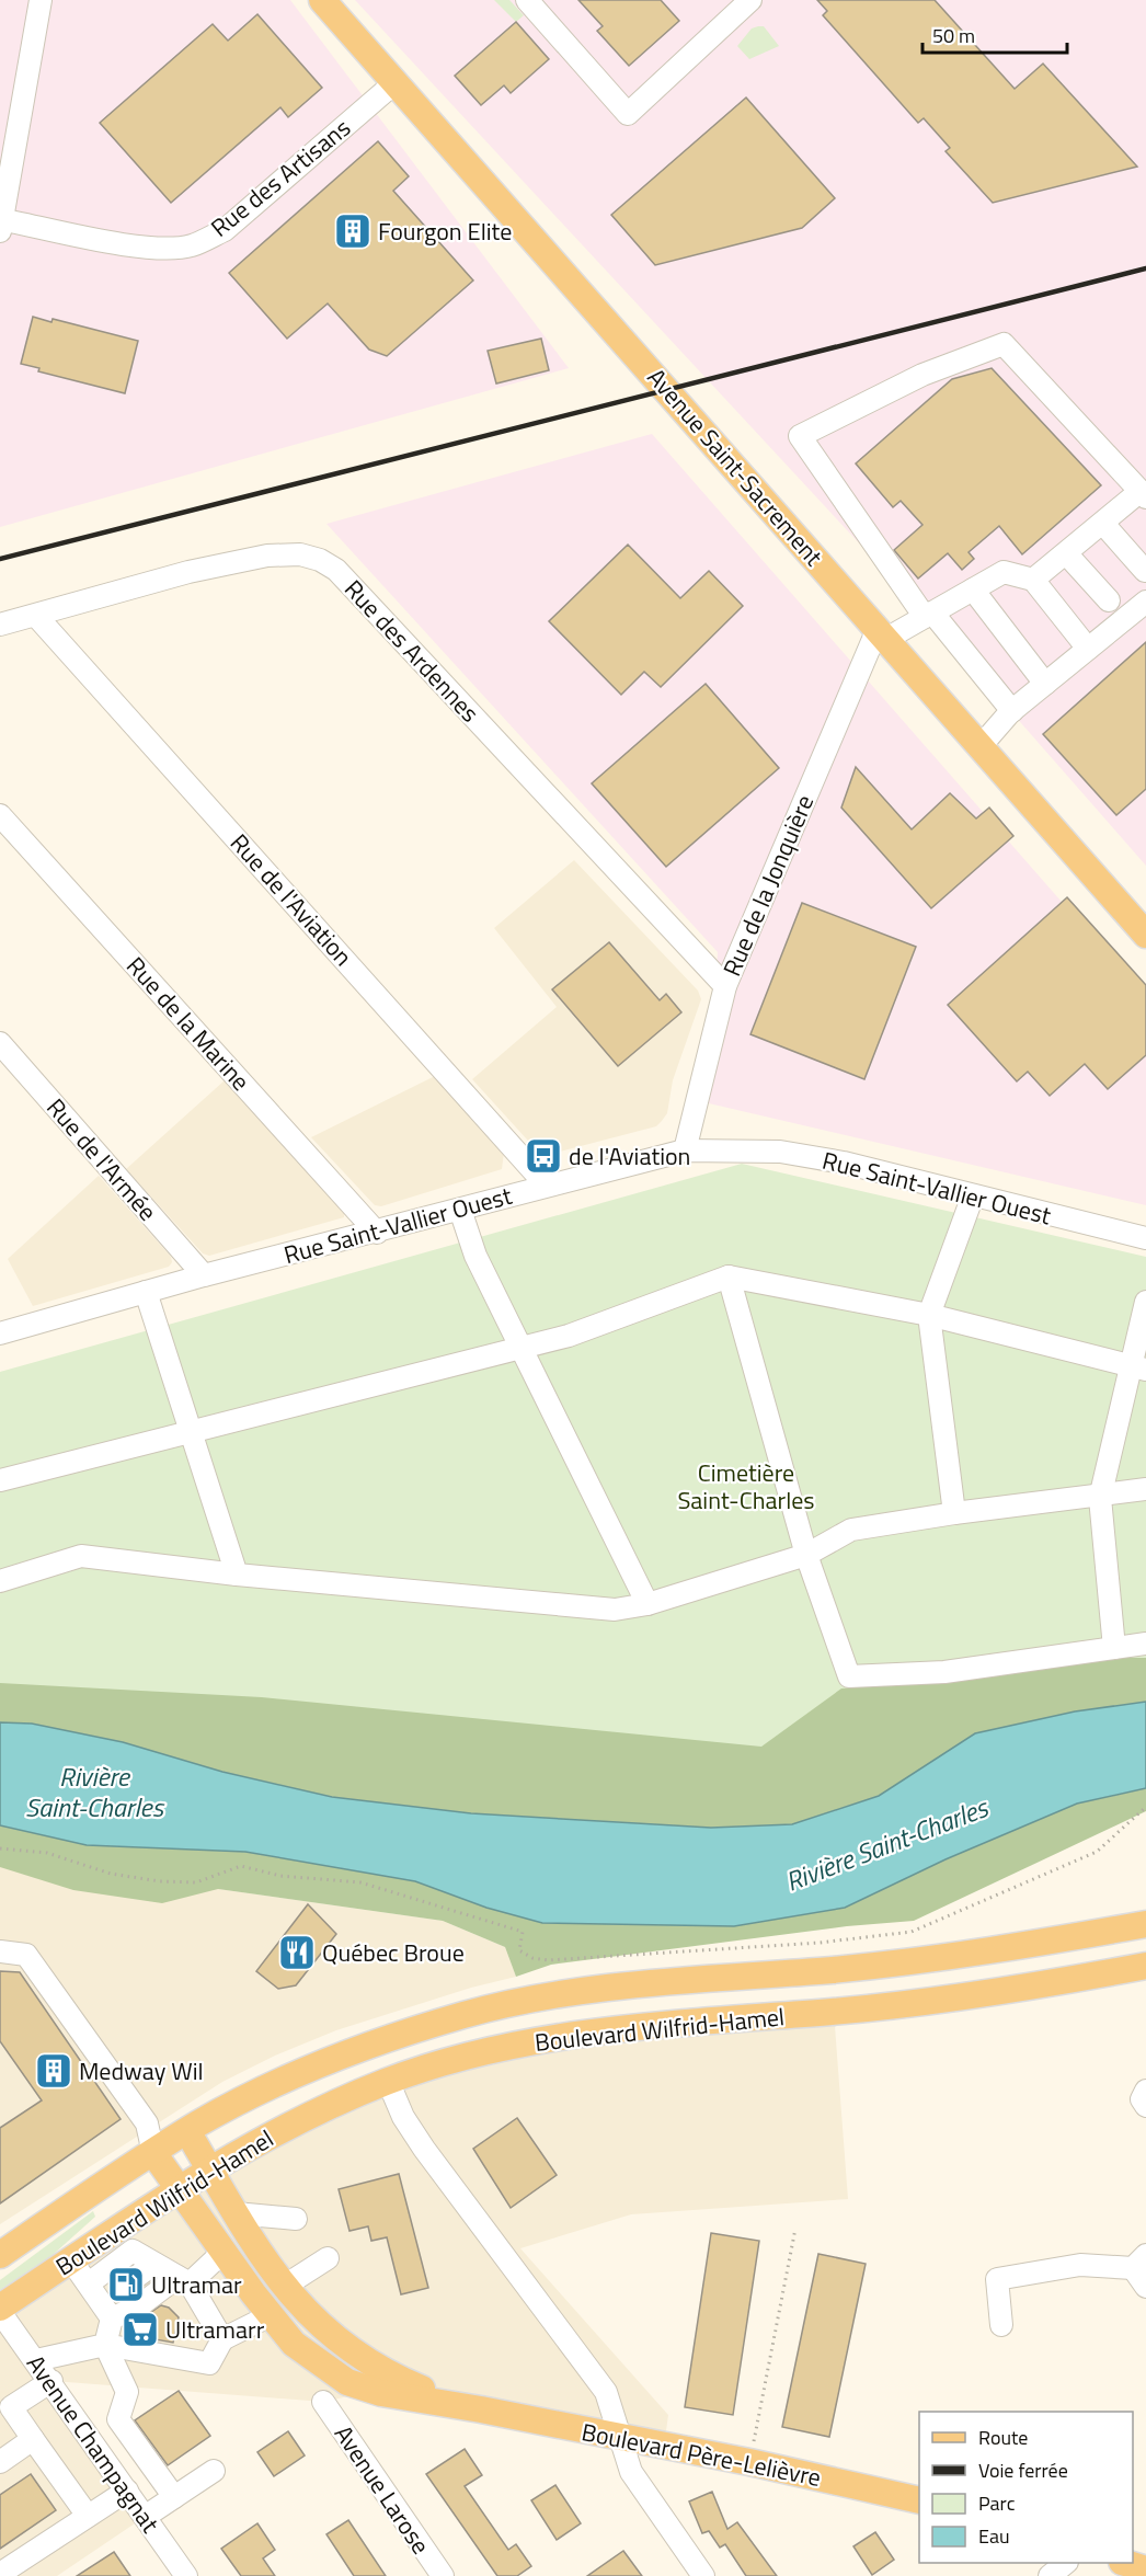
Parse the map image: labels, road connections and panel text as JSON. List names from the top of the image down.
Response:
{
  "streets": {
    "main road": ["Avenue Saint-Sacrement", "Boulevard Wilfrid-Hamel", "Boulevard Père-Lelièvre"],
    "street": [
      "Rue des Artisans",
      "Rue des Ardennes",
      "Rue de la Jonquière",
      "Rue de l'Aviation",
      "Rue de la Marine",
      "Rue de l'Armée",
      "Rue Saint-Vallier Ouest",
      "Avenue Champagnat",
      "Avenue Larose"
    ]
  },
  "crossings": [
    ["Rue des Artisans", "Avenue Saint-Sacrement"],
    ["Avenue Saint-Sacrement", "Rue de la Jonquière"],
    ["Rue des Ardennes", "Rue de la Jonquière"],
    ["Rue des Ardennes", "Rue de l'Aviation"],
    ["Rue de la Jonquière", "Rue Saint-Vallier Ouest"],
    ["Rue de l'Aviation", "Rue Saint-Vallier Ouest"],
    ["Rue de la Marine", "Rue Saint-Vallier Ouest"],
    ["Rue de l'Armée", "Rue Saint-Vallier Ouest"],
    ["Boulevard Wilfrid-Hamel", "Avenue Champagnat"],
    ["Boulevard Wilfrid-Hamel", "Boulevard Père-Lelièvre"]
  ],
  "water": ["Rivière Saint-Charles"],
  "parks": ["Cimetière Saint-Charles"],
  "places": {
    "building": ["Fourgon Elite", "Medway Wil"],
    "bus stop": ["de l'Aviation"],
    "restaurant": ["Québec Broue"],
    "fuel station": ["Ultramar"],
    "supermarket": ["Ultramarr"]
  },
  "legend": [
    "Route",
    "Voie ferrée",
    "Parc",
    "Eau"
  ],
  "scale_bar": "50 m"
}
